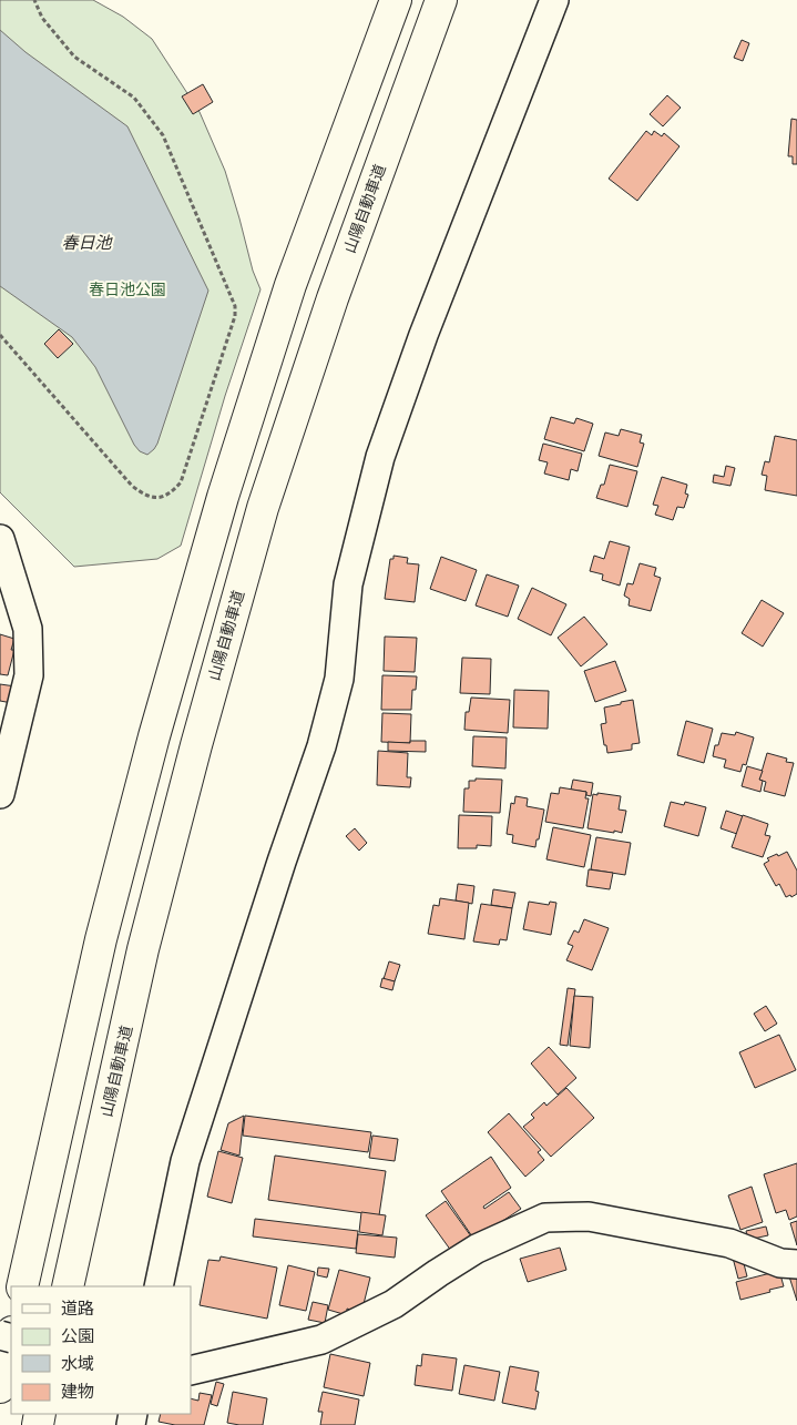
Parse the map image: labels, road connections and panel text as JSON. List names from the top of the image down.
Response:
{
  "streets": {
    "highway": ["山陽自動車道"]
  },
  "water": ["春日池"],
  "parks": ["春日池公園"],
  "legend": [
    "道路",
    "公園",
    "水域",
    "建物"
  ]
}
